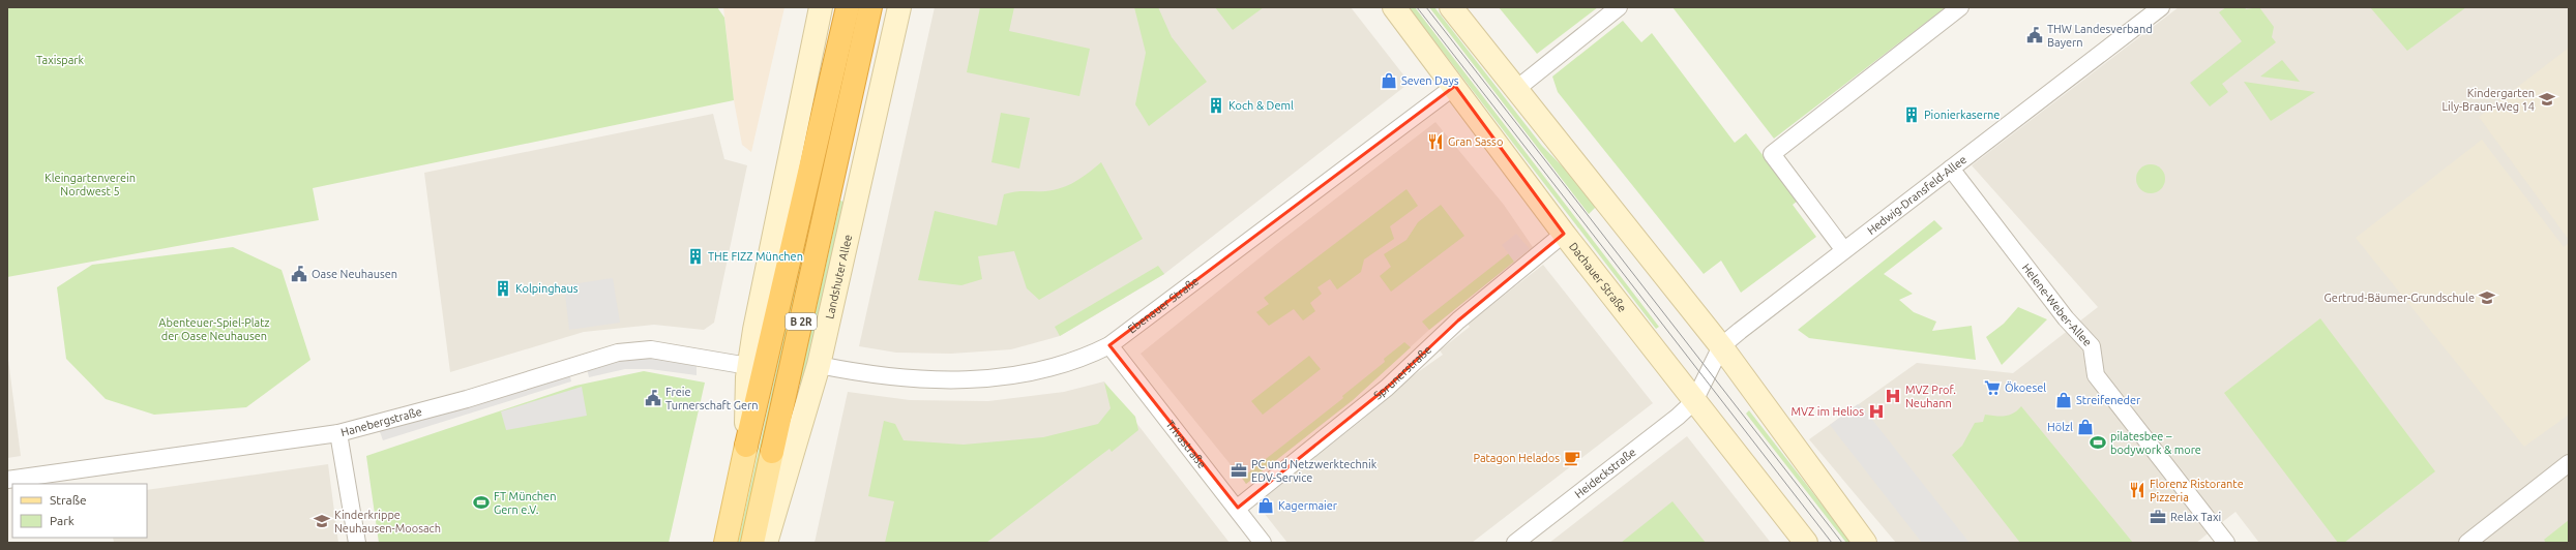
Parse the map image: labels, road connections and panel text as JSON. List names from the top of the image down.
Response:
{
  "streets": {
    "highway": ["B 2R"],
    "main road": ["Landshuter Allee", "Dachauer Straße"],
    "street": [
      "Hedwig-Dransfeld-Allee",
      "Helene-Weber-Allee",
      "Ebenauer Straße",
      "Sprunerstraße",
      "Hanebergstraße",
      "Trivastraße",
      "Heideckstraße"
    ]
  },
  "crossings": [
    ["Hedwig-Dransfeld-Allee", "Dachauer Straße"],
    ["Hedwig-Dransfeld-Allee", "Helene-Weber-Allee"],
    ["Hedwig-Dransfeld-Allee", "Heideckstraße"],
    ["Landshuter Allee", "Ebenauer Straße"],
    ["Dachauer Straße", "Ebenauer Straße"],
    ["Dachauer Straße", "Sprunerstraße"],
    ["Dachauer Straße", "Heideckstraße"],
    ["Ebenauer Straße", "Trivastraße"],
    ["Sprunerstraße", "Trivastraße"]
  ],
  "parks": ["Taxispark", "Kleingartenverein Nordwest 5", "Abenteuer-Spiel-Platz der Oase Neuhausen"],
  "places": {
    "public building": ["THW Landesverband Bayern", "Oase Neuhausen", "Freie Turnerschaft Gern"],
    "shop": [
      "Seven Days",
      "Streifeneder",
      "Hölzl",
      "Kagermaier"
    ],
    "school or university": ["Kindergarten Lily-Braun-Weg 14", "Gertrud-Bäumer-Grundschule", "Kinderkrippe Neuhausen-Moosach"],
    "building": [
      "Koch & Deml",
      "Pionierkaserne",
      "THE FIZZ München",
      "Kolpinghaus"
    ],
    "restaurant": ["Gran Sasso", "Florenz Ristorante Pizzeria"],
    "supermarket": ["Ökoesel"],
    "hospital": ["MVZ Prof. Neuhann", "MVZ im Helios"],
    "sports": ["pilatesbee – bodywork & more", "FT München Gern e.V."],
    "cafe": ["Patagon Helados"],
    "office": ["PC und Netzwerktechnik EDV-Service", "Relax Taxi"]
  },
  "legend": ["Straße", "Park"]
}
